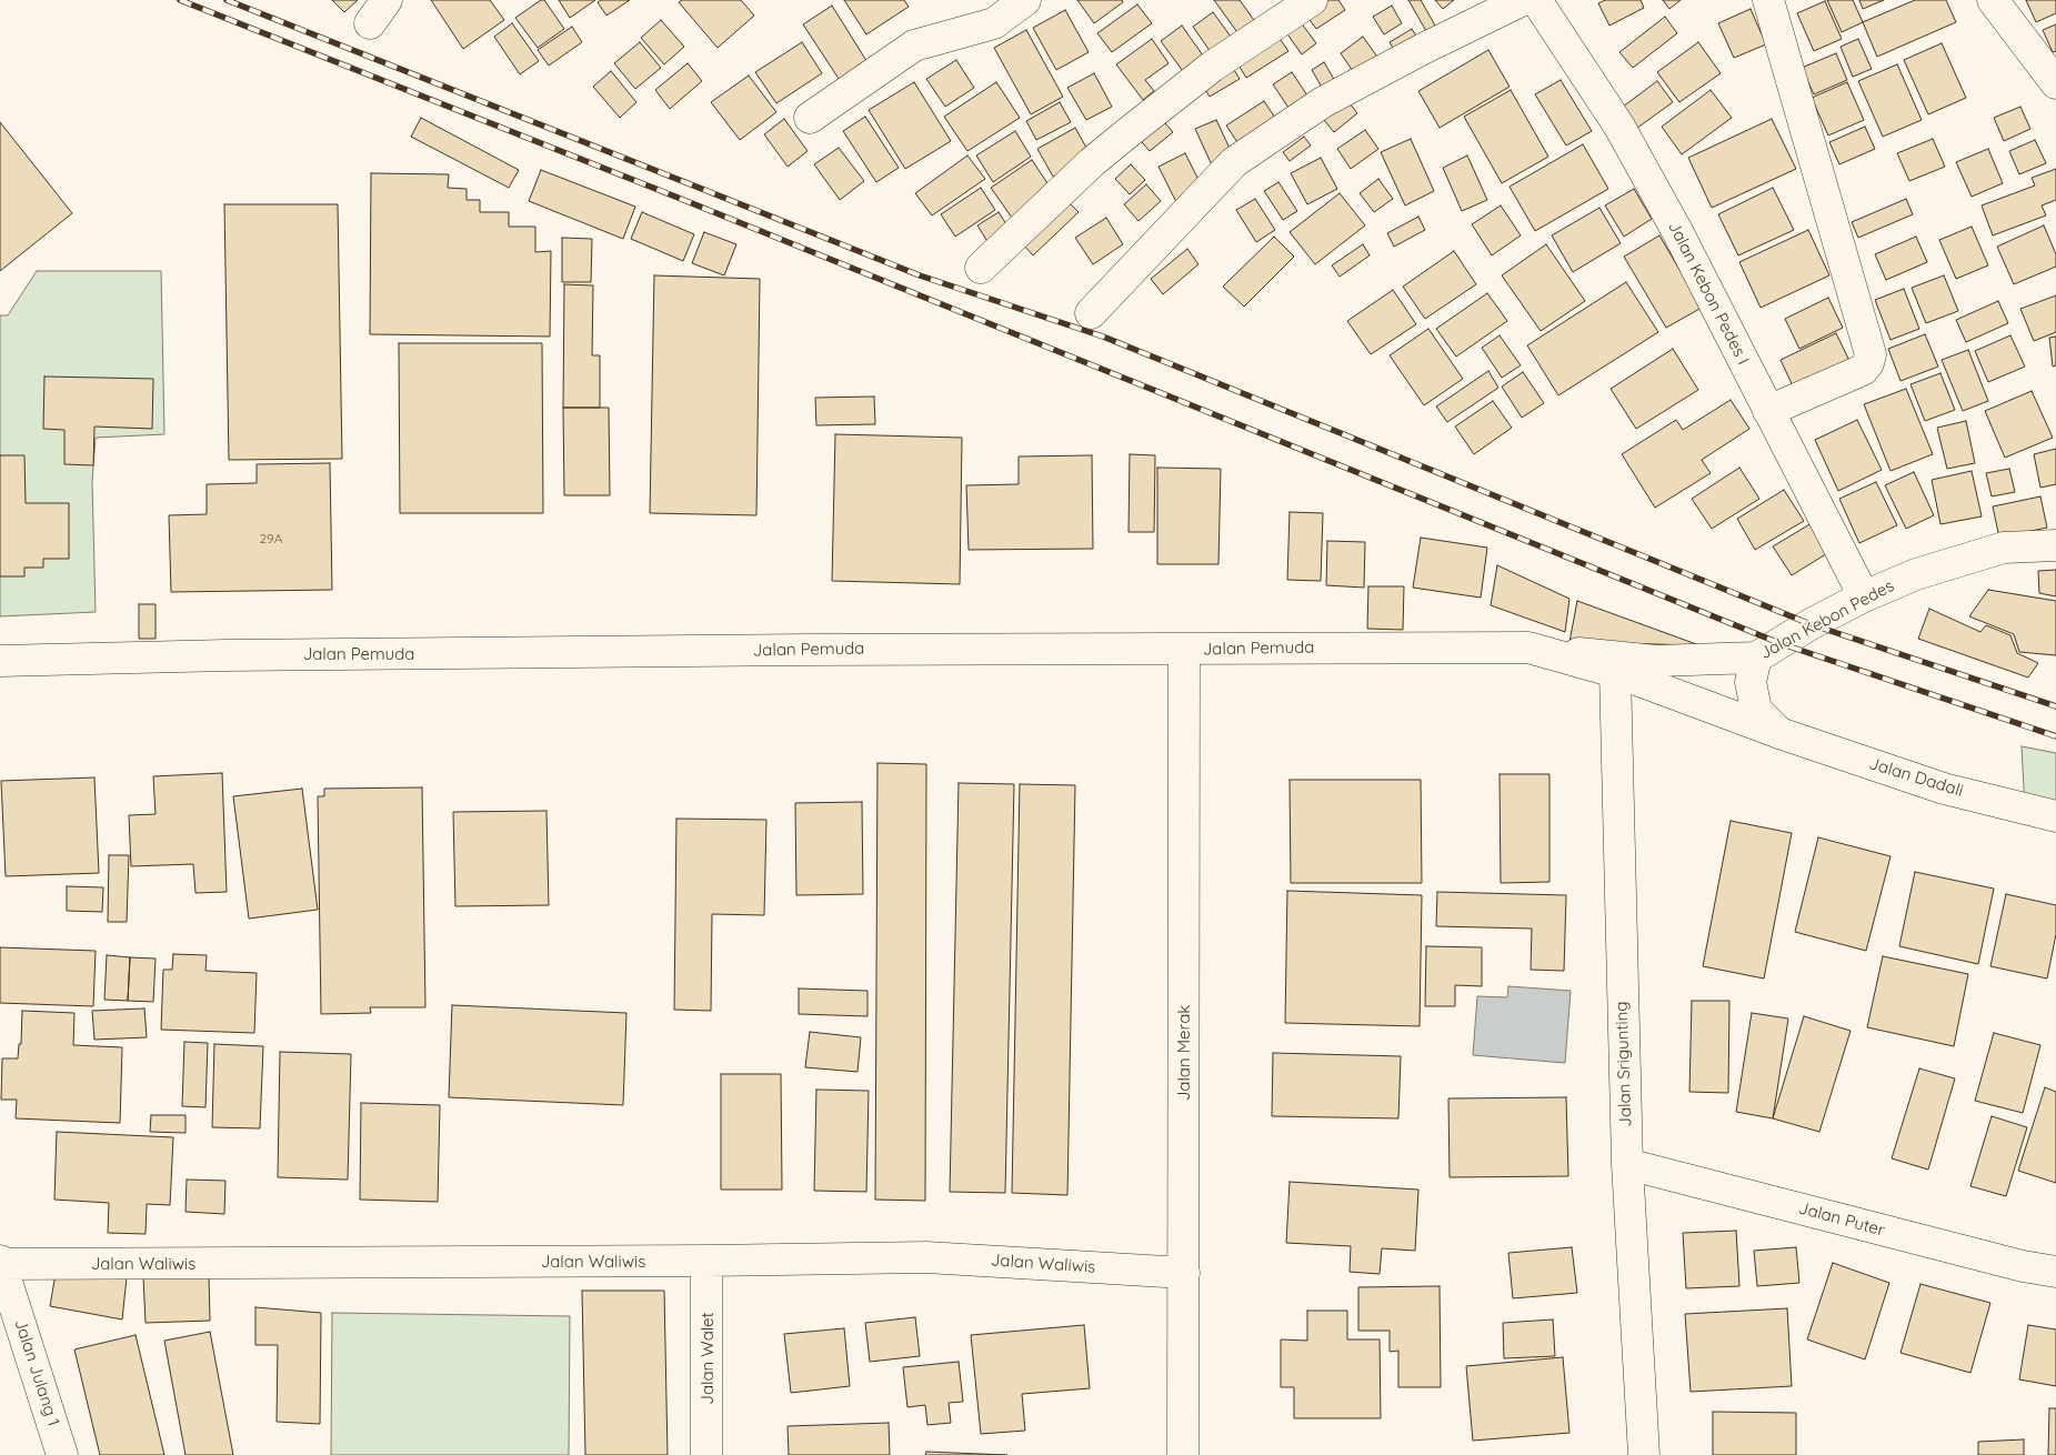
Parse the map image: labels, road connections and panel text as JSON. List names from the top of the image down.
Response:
{
  "streets": {
    "street": [
      "Jalan Kebon Pedes I",
      "Jalan Kebon Pedes",
      "Jalan Pemuda",
      "Jalan Dadali",
      "Jalan Merak",
      "Jalan Srigunting",
      "Jalan Puter",
      "Jalan Waliwis",
      "Jalan Walet",
      "Jalan Julang 1"
    ]
  },
  "crossings": [
    ["Jalan Kebon Pedes I", "Jalan Kebon Pedes"],
    ["Jalan Kebon Pedes", "Jalan Pemuda"],
    ["Jalan Kebon Pedes", "Jalan Dadali"],
    ["Jalan Pemuda", "Jalan Dadali"],
    ["Jalan Pemuda", "Jalan Merak"],
    ["Jalan Pemuda", "Jalan Srigunting"],
    ["Jalan Dadali", "Jalan Srigunting"],
    ["Jalan Merak", "Jalan Waliwis"],
    ["Jalan Srigunting", "Jalan Puter"],
    ["Jalan Waliwis", "Jalan Walet"],
    ["Jalan Waliwis", "Jalan Julang 1"]
  ],
  "house_numbers": ["29A"]
}
